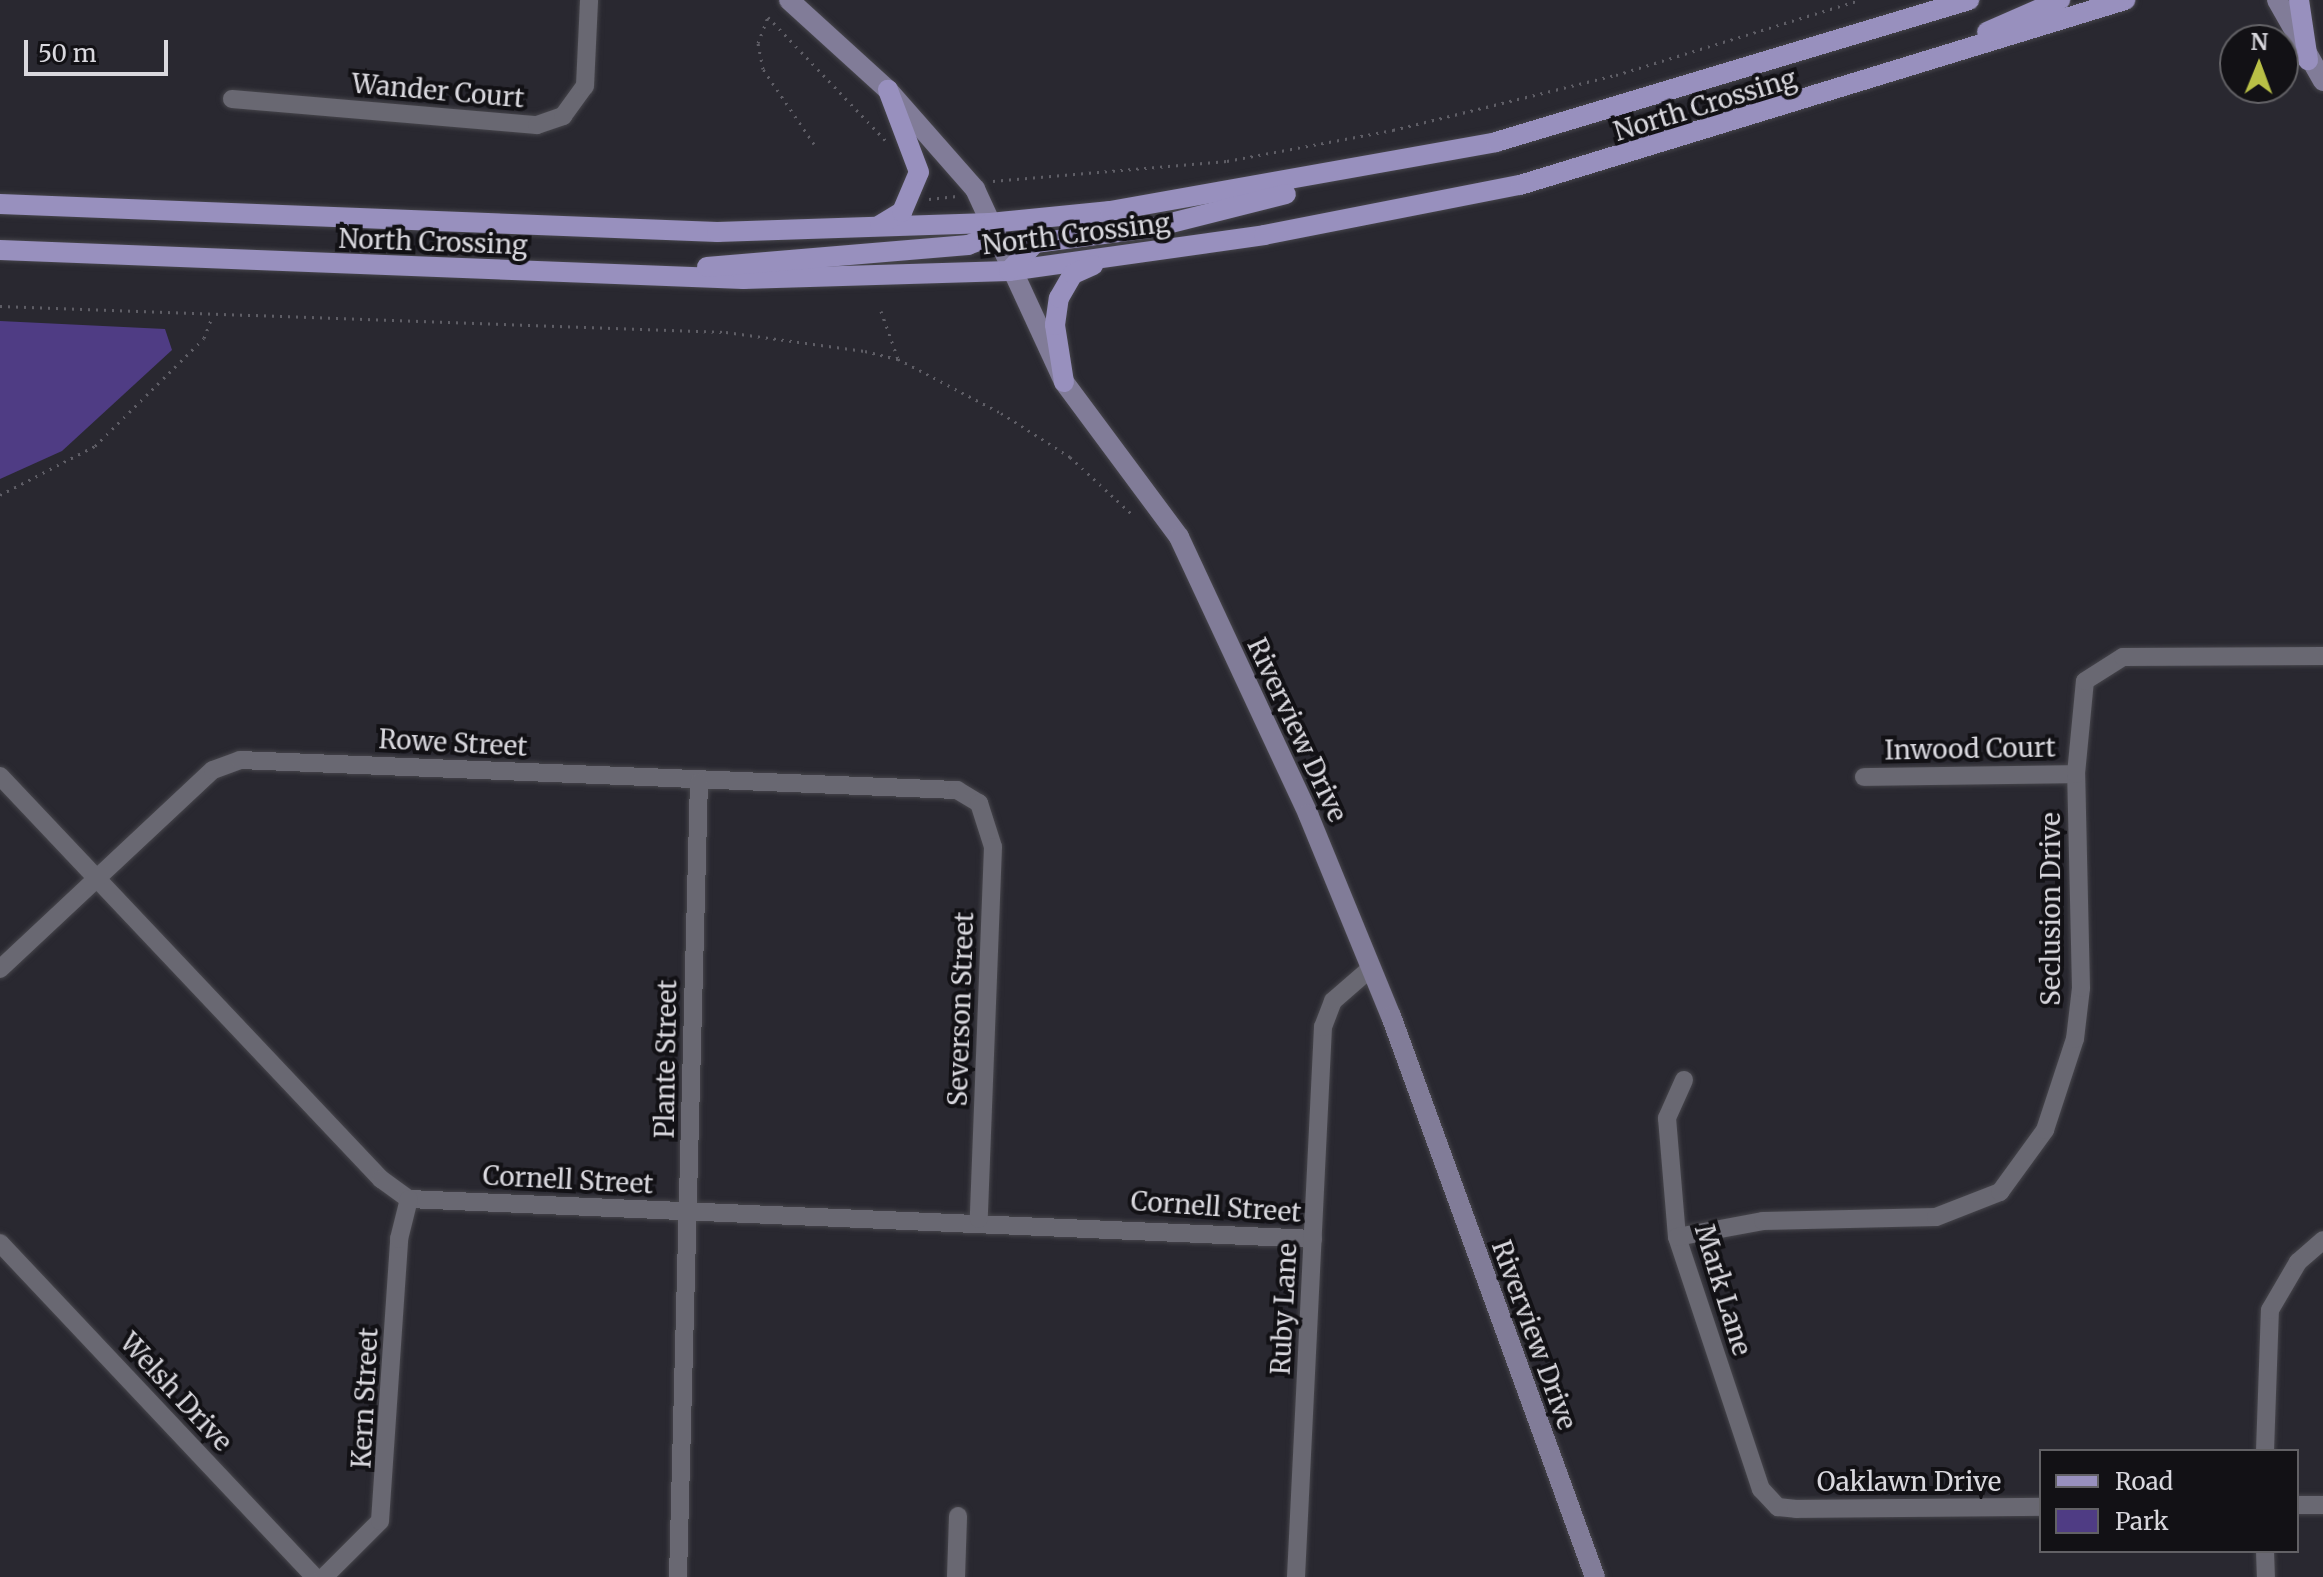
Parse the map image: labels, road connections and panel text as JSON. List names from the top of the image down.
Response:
{
  "streets": {
    "main road": ["North Crossing"],
    "street": [
      "Wander Court",
      "Riverview Drive",
      "Rowe Street",
      "Inwood Court",
      "Seclusion Drive",
      "Severson Street",
      "Plante Street",
      "Cornell Street",
      "Mark Lane",
      "Ruby Lane",
      "Welsh Drive",
      "Kern Street",
      "Oaklawn Drive"
    ]
  },
  "crossings": [
    ["North Crossing", "Riverview Drive"],
    ["Riverview Drive", "Ruby Lane"],
    ["Rowe Street", "Severson Street"],
    ["Rowe Street", "Plante Street"],
    ["Inwood Court", "Seclusion Drive"],
    ["Seclusion Drive", "Mark Lane"],
    ["Severson Street", "Cornell Street"],
    ["Plante Street", "Cornell Street"],
    ["Cornell Street", "Ruby Lane"],
    ["Cornell Street", "Kern Street"],
    ["Mark Lane", "Oaklawn Drive"]
  ],
  "legend": ["Road", "Park"],
  "scale_bar": "50 m",
  "north": "top"
}
